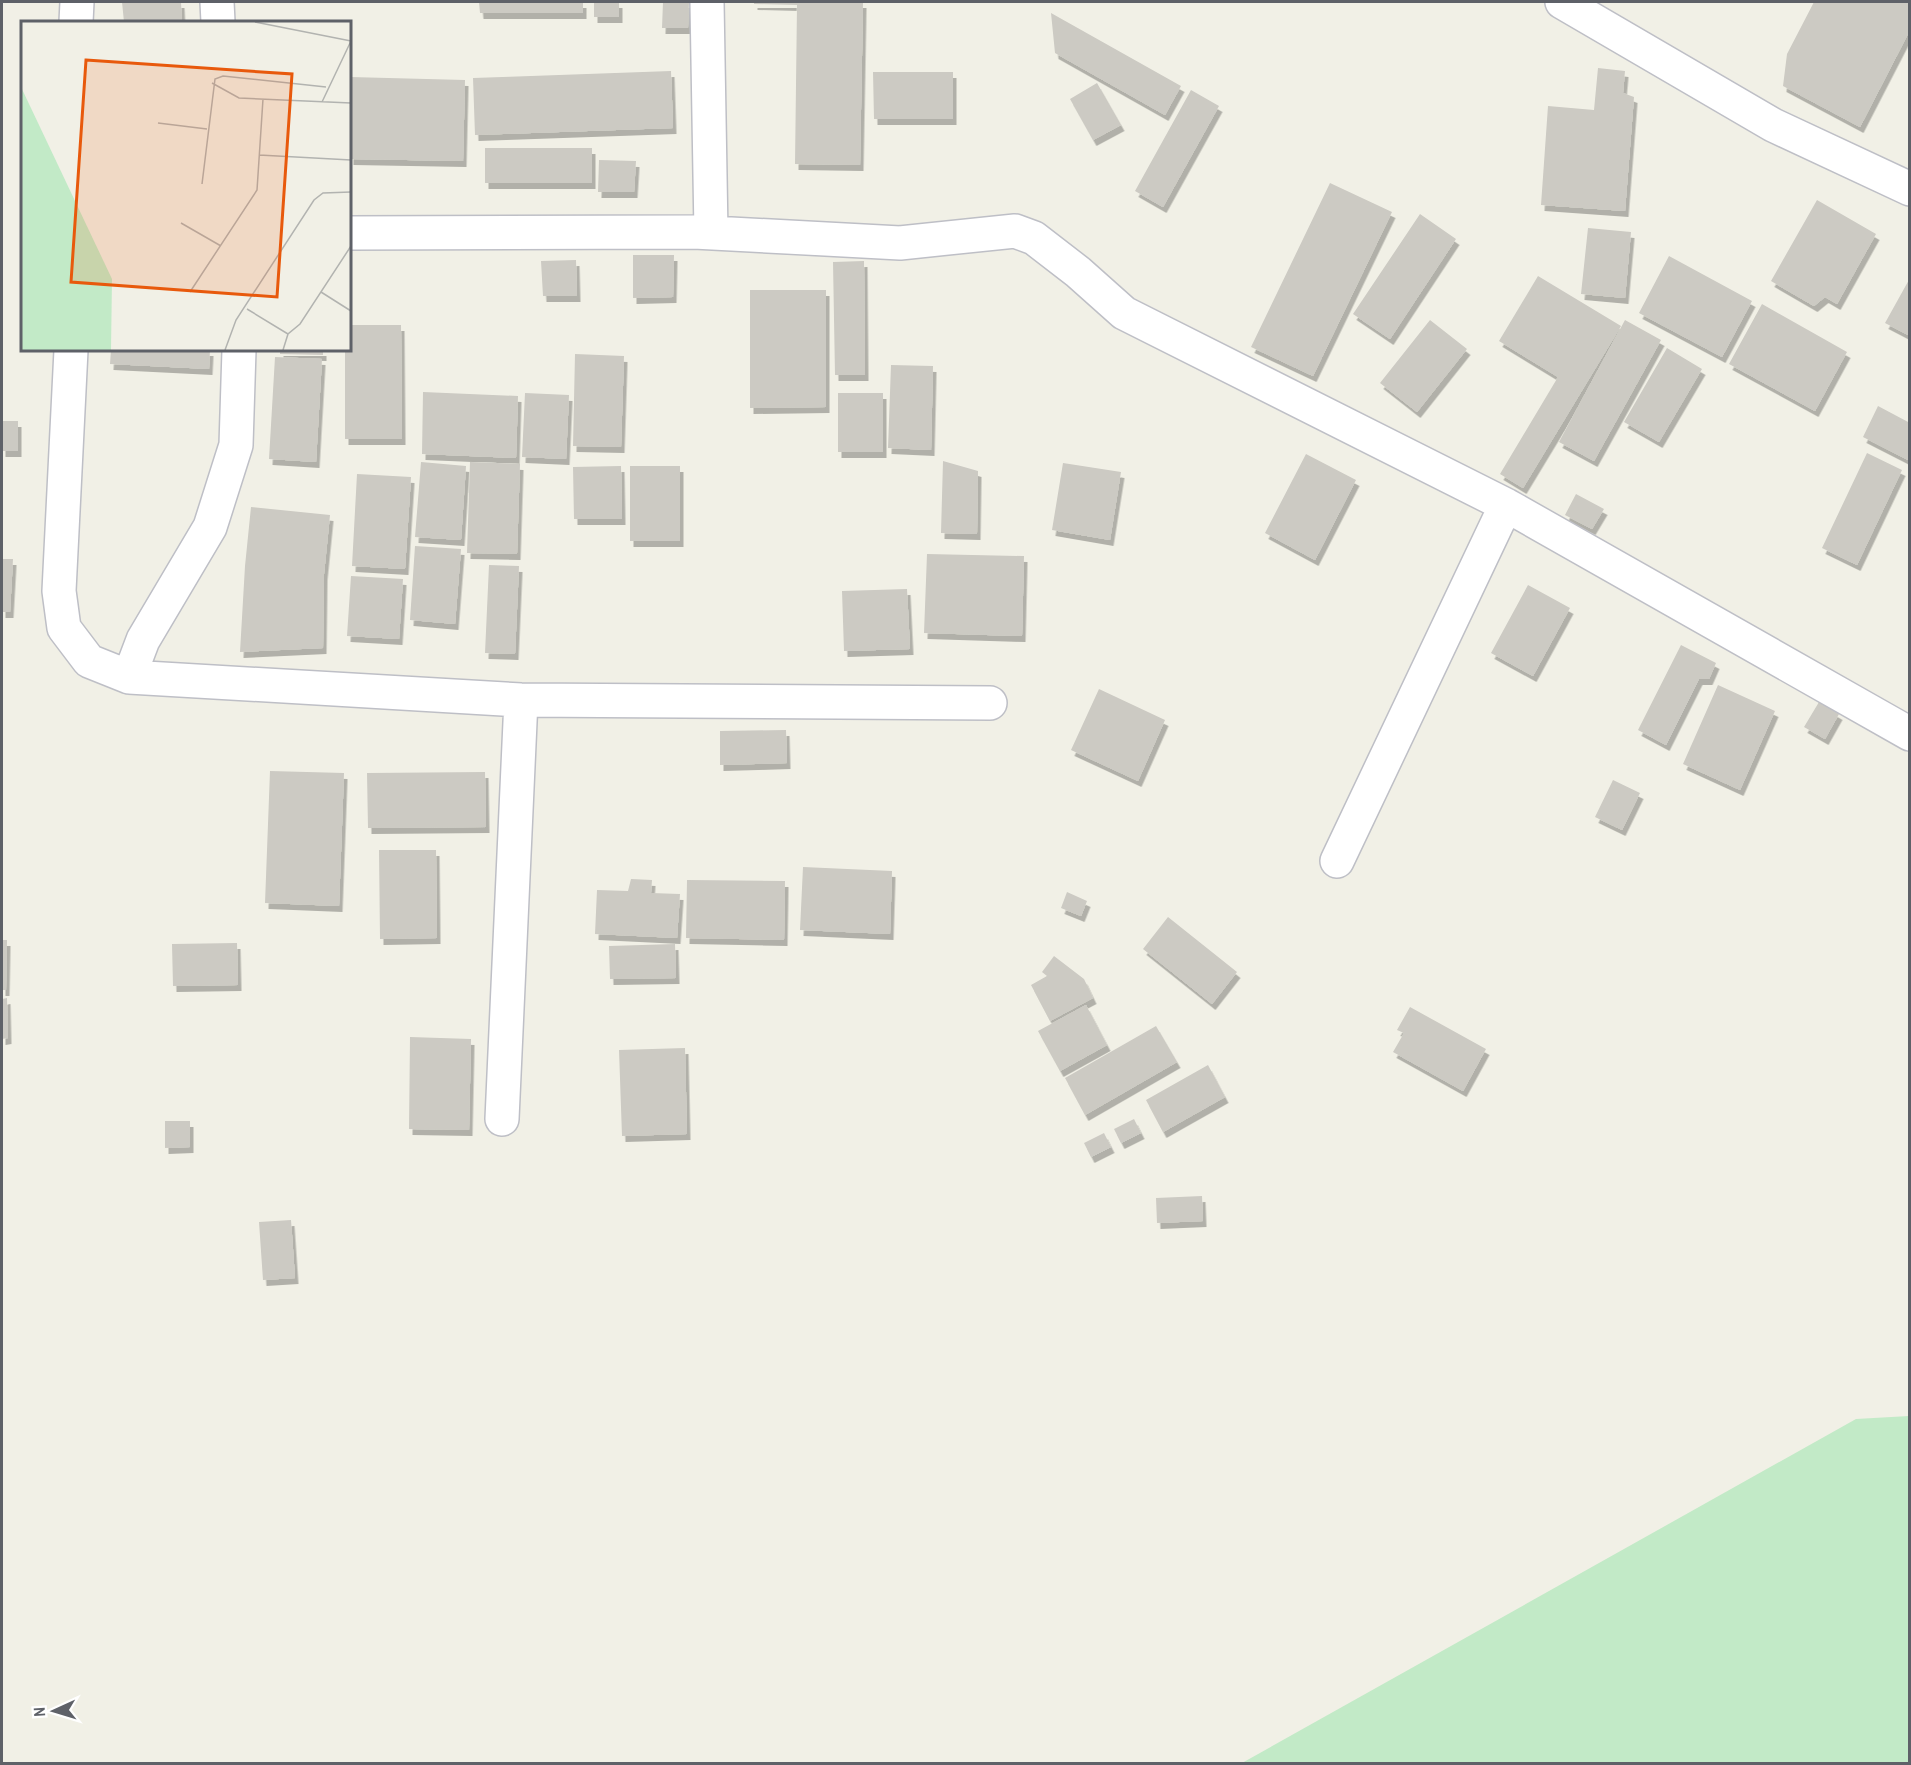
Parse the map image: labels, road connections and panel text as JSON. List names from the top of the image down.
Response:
{
  "north": "left"
}
